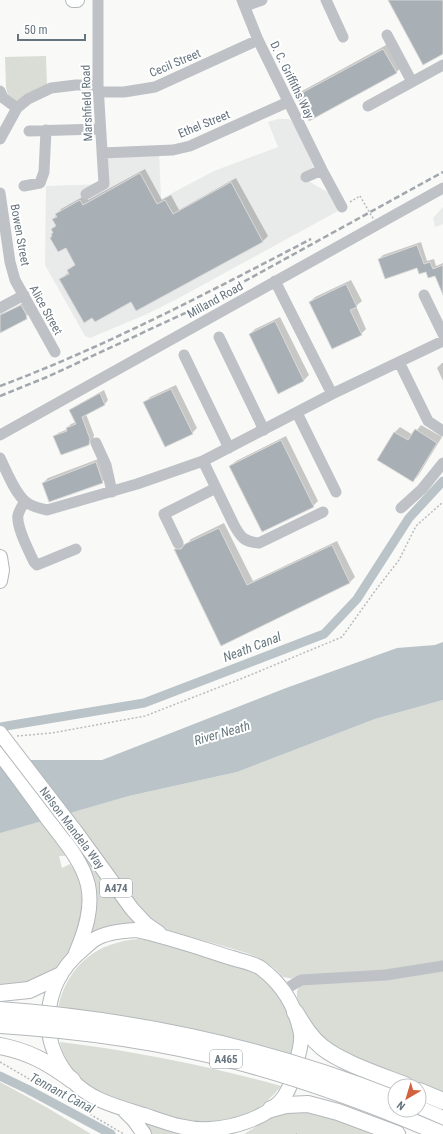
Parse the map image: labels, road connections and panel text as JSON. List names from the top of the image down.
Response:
{
  "streets": {
    "highway": ["A465"],
    "main road": ["Nelson Mandela Way", "A474"],
    "street": [
      "Cecil Street",
      "D. C. Griffiths Way",
      "Marshfield Road",
      "Ethel Street",
      "Bowen Street",
      "Milland Road",
      "Alice Street"
    ]
  },
  "crossings": [
    ["Cecil Street", "D. C. Griffiths Way"],
    ["Cecil Street", "Marshfield Road"],
    ["D. C. Griffiths Way", "Ethel Street"],
    ["Marshfield Road", "Ethel Street"],
    ["Bowen Street", "Alice Street"]
  ],
  "water": ["Neath Canal", "River Neath", "Tennant Canal"],
  "scale_bar": "50 m",
  "north": "bottom left"
}
